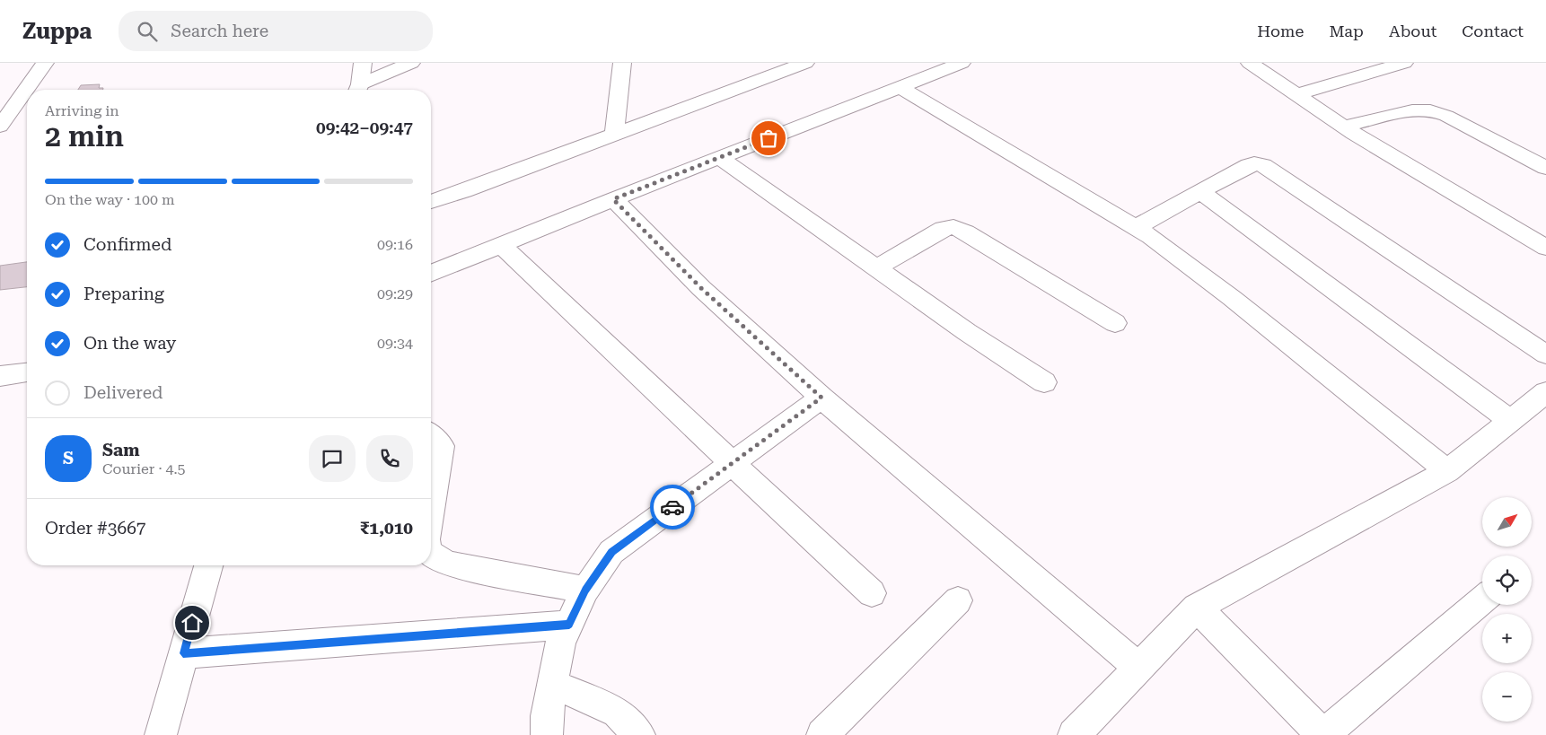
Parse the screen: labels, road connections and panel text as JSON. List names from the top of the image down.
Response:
{
  "north": "top right",
  "page": {
    "header": "Zuppa",
    "search": "Search here",
    "nav": [
      "Home",
      "Map",
      "About",
      "Contact"
    ],
    "heading": ["2 min", "Arriving in", "09:42–09:47"],
    "panel": [
      "Sam",
      "Courier · 4.5",
      "Order #3667",
      "₹1,010"
    ],
    "bar": "On the way · 100 m",
    "list": [
      ["Confirmed", "09:16"],
      ["Preparing", "09:29"],
      ["On the way", "09:34"],
      "Delivered"
    ],
    "round": "S",
    "map_buttons": ["+", "−"]
  }
}
